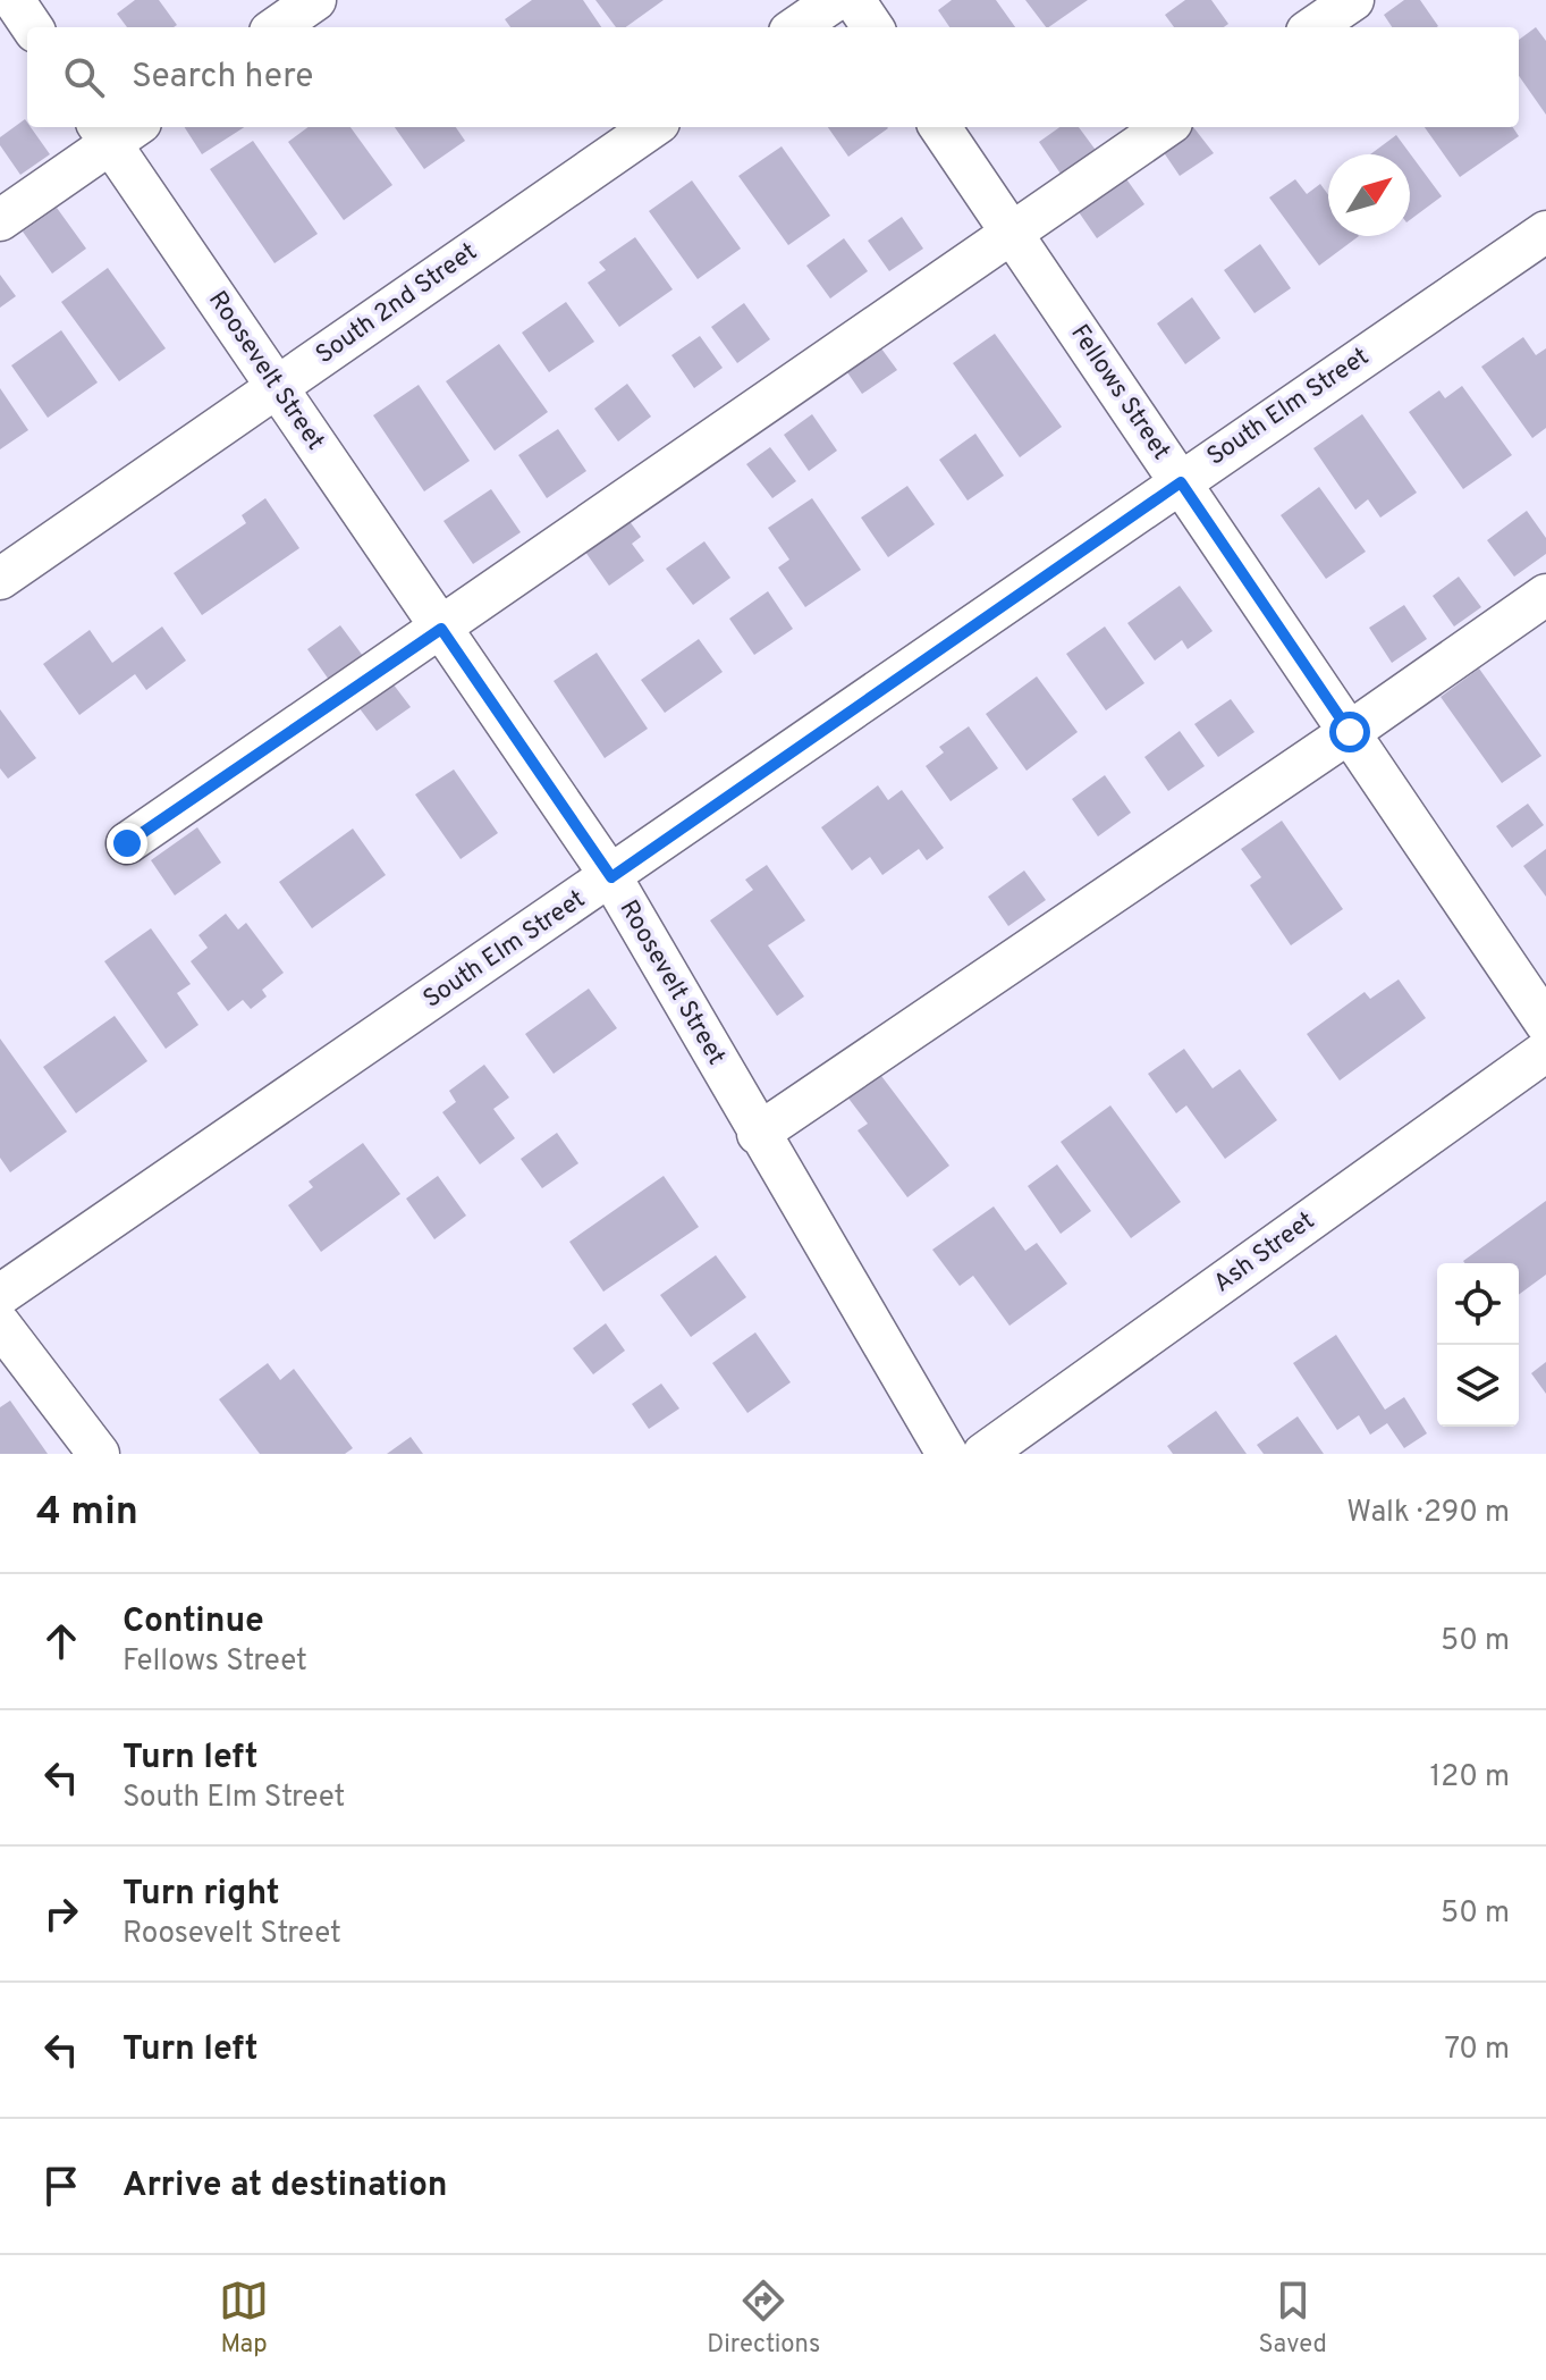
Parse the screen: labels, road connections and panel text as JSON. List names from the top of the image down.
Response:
{
  "streets": {
    "street": [
      "South 2nd Street",
      "Roosevelt Street",
      "Fellows Street",
      "South Elm Street",
      "Ash Street"
    ]
  },
  "crossings": [
    ["South 2nd Street", "Roosevelt Street"],
    ["Roosevelt Street", "South Elm Street"],
    ["Fellows Street", "South Elm Street"]
  ],
  "north": "top right",
  "page": {
    "search": "Search here",
    "heading": ["4 min", "Walk · 290 m"],
    "list": [
      ["Continue", "Fellows Street", "50 m"],
      ["Turn left", "South Elm Street", "120 m"],
      ["Turn right", "Roosevelt Street", "50 m"],
      ["Turn left", "70 m"],
      "Arrive at destination"
    ],
    "nav": ["Map", "Directions", "Saved"]
  }
}
